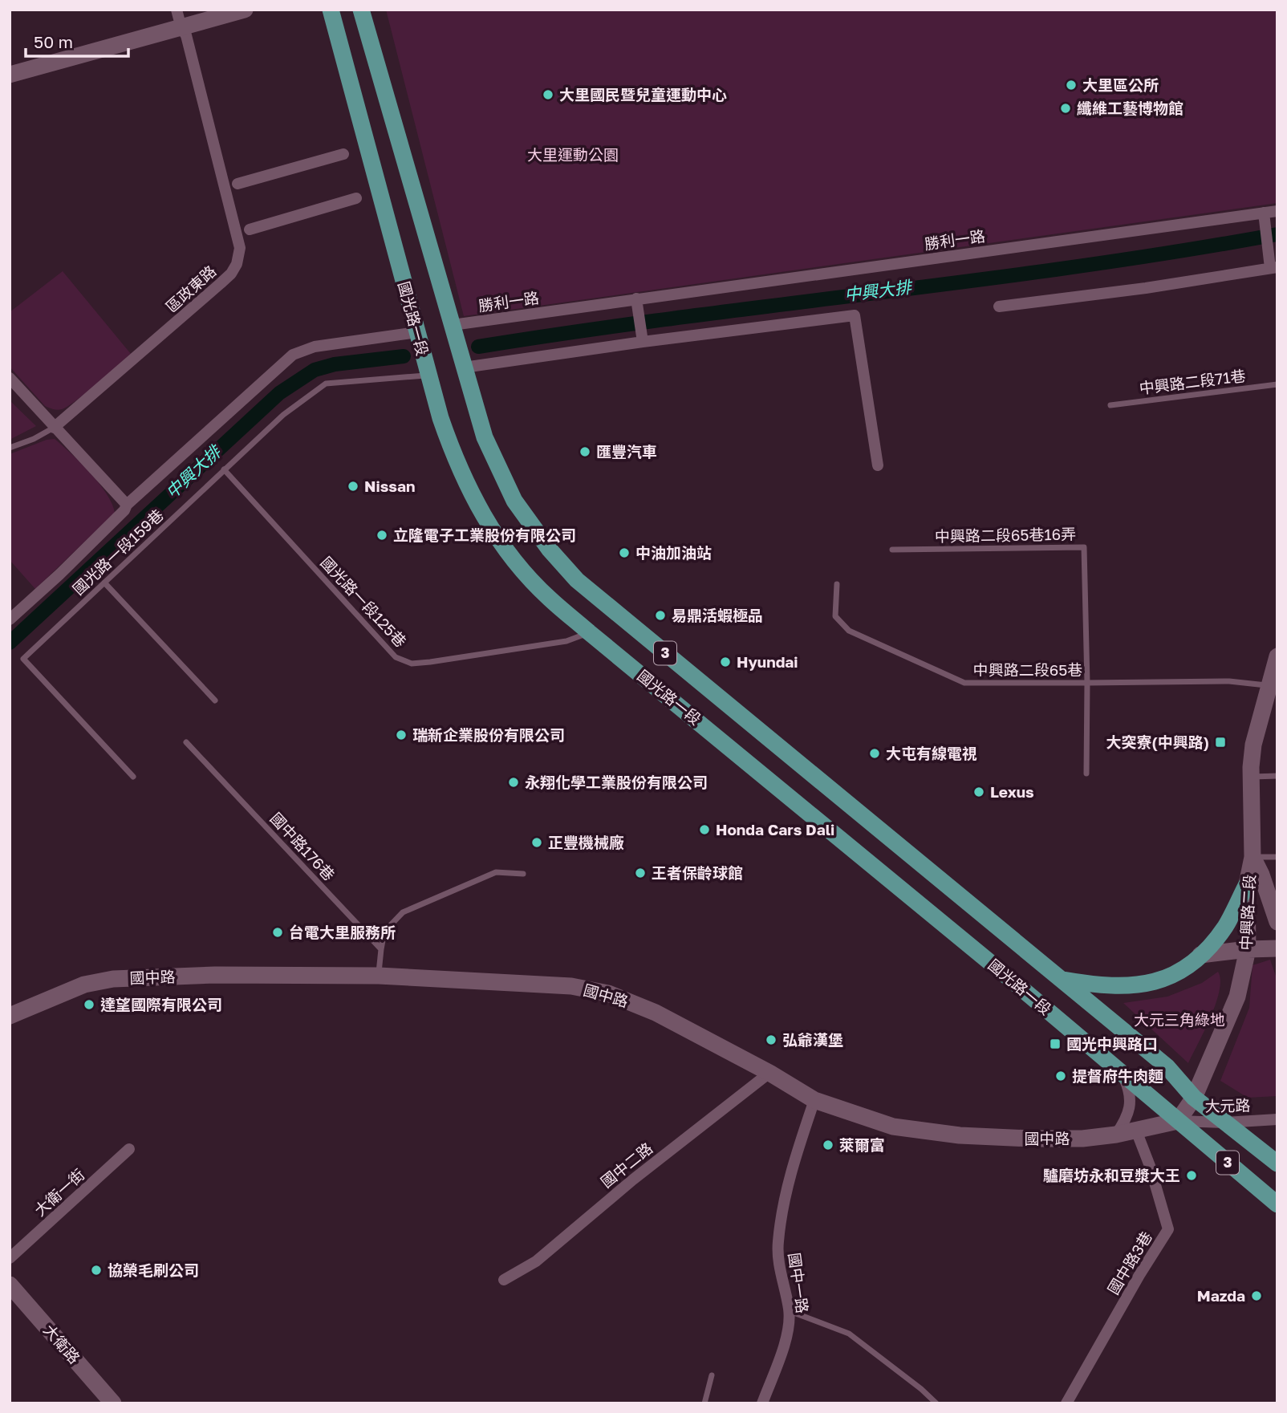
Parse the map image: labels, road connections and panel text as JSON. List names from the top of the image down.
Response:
{
  "streets": {
    "main road": ["國光路一段", "3"],
    "street": [
      "勝利一路",
      "區政東路",
      "中興路二段",
      "國中路",
      "大元路",
      "國中二路",
      "大衛一街",
      "國中路3巷",
      "國中一路",
      "大衛路"
    ],
    "lane": [
      "中興路二段71巷",
      "中興路二段65巷16弄",
      "國光路一段159巷",
      "國光路一段125巷",
      "中興路二段65巷",
      "國中路176巷"
    ]
  },
  "crossings": [
    ["勝利一路", "國光路一段"],
    ["國光路一段", "國光路一段159巷"],
    ["國光路一段", "國光路一段125巷"],
    ["國光路一段", "中興路二段"],
    ["國光路一段", "國中路"],
    ["國光路一段", "大元路"],
    ["中興路二段65巷16弄", "中興路二段65巷"],
    ["國光路一段159巷", "國光路一段125巷"],
    ["中興路二段65巷", "中興路二段"],
    ["中興路二段", "國中路"],
    ["中興路二段", "大元路"],
    ["國中路", "大元路"],
    ["國中路", "國中二路"],
    ["國中路", "國中路3巷"],
    ["國中路", "國中一路"]
  ],
  "water": ["中興大排"],
  "parks": ["大里運動公園", "大元三角綠地"],
  "places": {
    "other": [
      "大里區公所",
      "大里國民暨兒童運動中心",
      "纖維工藝博物館",
      "匯豐汽車",
      "Nissan",
      "立隆電子工業股份有限公司",
      "中油加油站",
      "易鼎活蝦極品",
      "Hyundai",
      "瑞新企業股份有限公司",
      "大屯有線電視",
      "永翔化學工業股份有限公司",
      "Lexus",
      "Honda Cars Dali",
      "正豐機械廠",
      "王者保齡球館",
      "台電大里服務所",
      "達望國際有限公司",
      "弘爺漢堡",
      "提督府牛肉麵",
      "萊爾富",
      "驢磨坊永和豆漿大王",
      "協榮毛刷公司",
      "Mazda"
    ],
    "transit": ["大突寮(中興路)", "國光中興路口"]
  },
  "scale_bar": "50 m"
}
